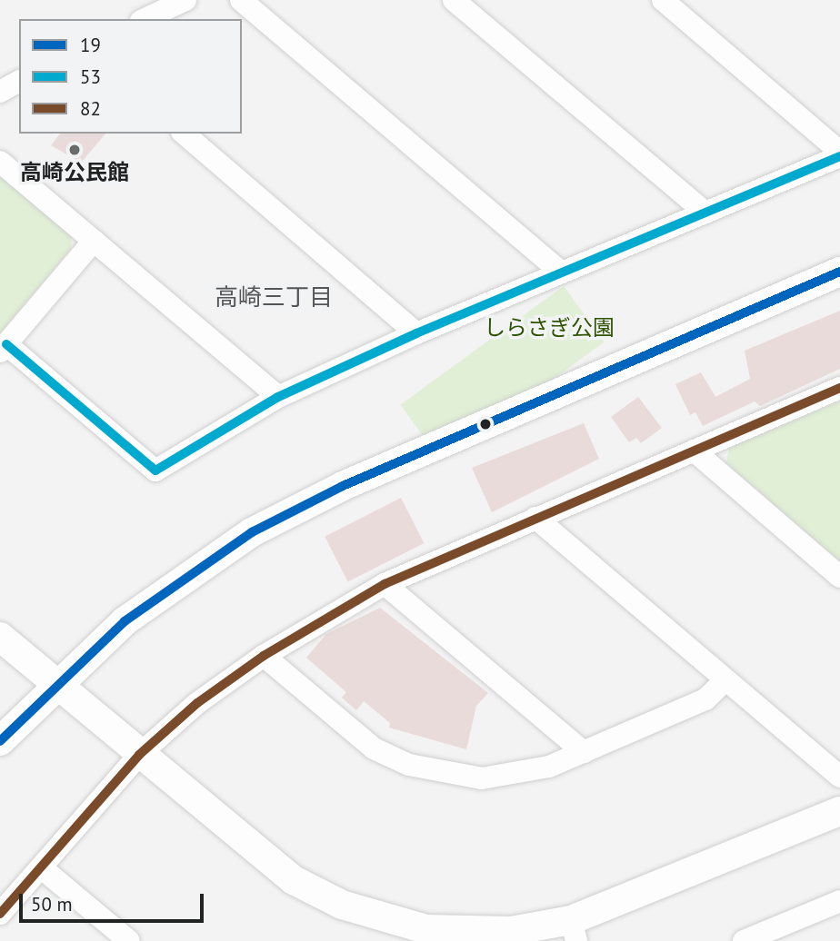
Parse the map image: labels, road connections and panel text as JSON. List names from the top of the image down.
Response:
{
  "districts": ["高崎三丁目"],
  "parks": ["しらさぎ公園"],
  "places": ["高崎公民館"],
  "lines": ["transit line 53", "transit line 19", "transit line 82"],
  "legend": ["19", "53", "82"],
  "scale_bar": "50 m"
}
